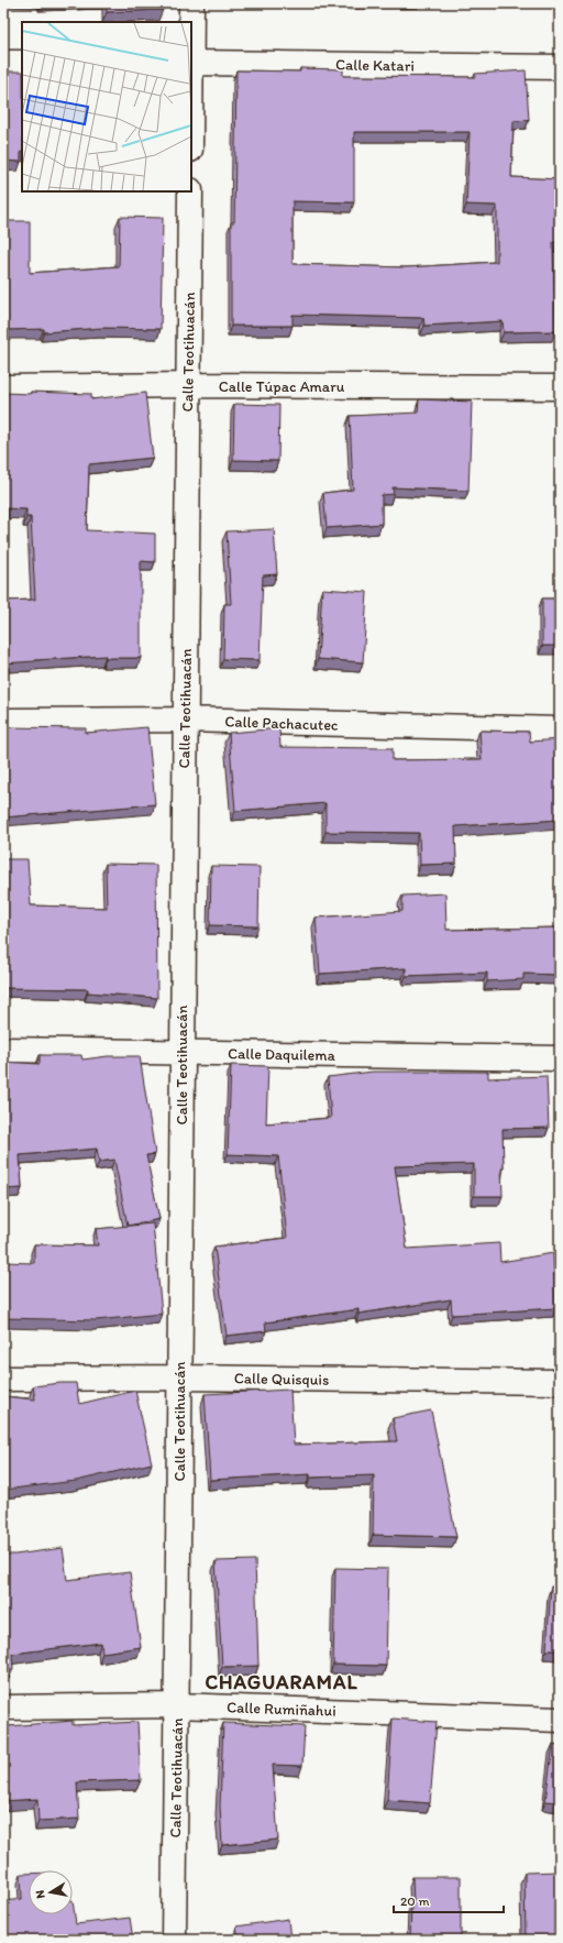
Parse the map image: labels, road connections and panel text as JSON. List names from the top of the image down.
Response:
{
  "streets": {
    "street": [
      "Calle Katari",
      "Calle Teotihuacán",
      "Calle Túpac Amaru",
      "Calle Pachacutec",
      "Calle Daquilema",
      "Calle Quisquis",
      "Calle Rumiñahui"
    ]
  },
  "crossings": [
    ["Calle Teotihuacán", "Calle Túpac Amaru"],
    ["Calle Teotihuacán", "Calle Pachacutec"],
    ["Calle Teotihuacán", "Calle Daquilema"],
    ["Calle Teotihuacán", "Calle Quisquis"],
    ["Calle Teotihuacán", "Calle Rumiñahui"]
  ],
  "districts": ["CHAGUARAMAL"],
  "scale_bar": "20 m",
  "north": "left"
}
